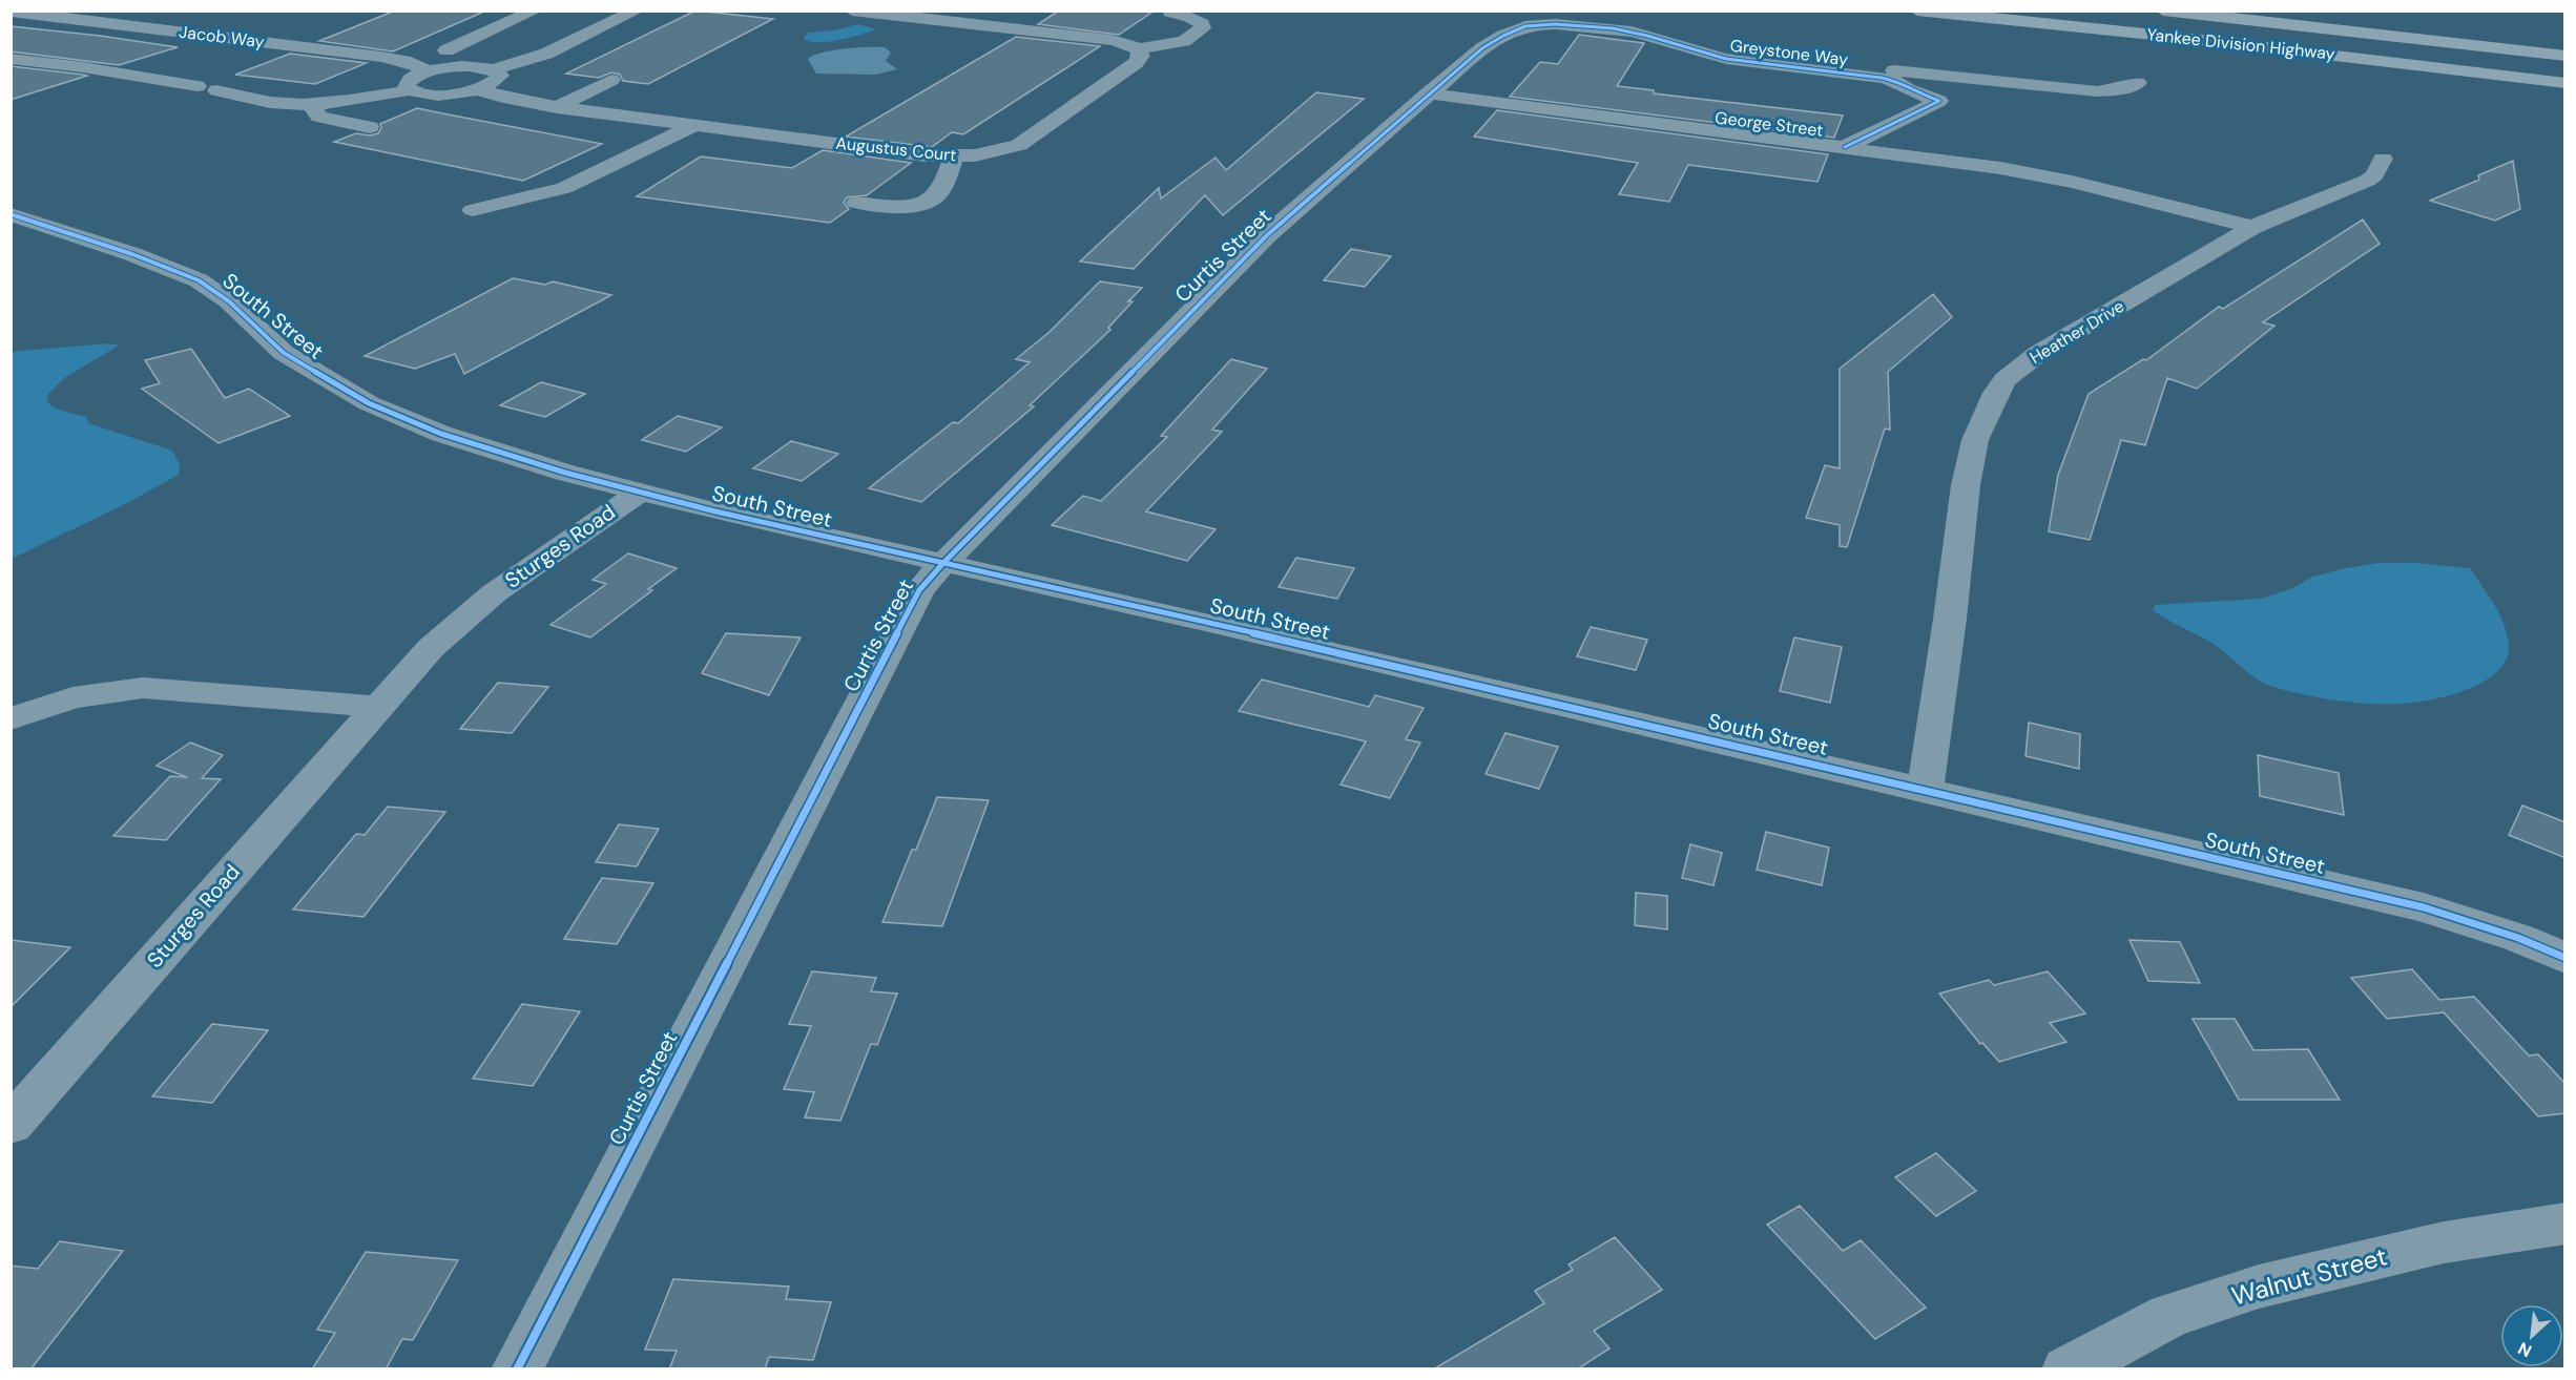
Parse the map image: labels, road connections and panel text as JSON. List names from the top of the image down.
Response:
{
  "streets": {
    "highway": ["Yankee Division Highway"],
    "street": [
      "Jacob Way",
      "Greystone Way",
      "George Street",
      "Augustus Court",
      "Curtis Street",
      "South Street",
      "Heather Drive",
      "Sturges Road",
      "Walnut Street"
    ]
  },
  "crossings": [
    ["Greystone Way", "Curtis Street"],
    ["George Street", "Curtis Street"],
    ["George Street", "Heather Drive"],
    ["Curtis Street", "South Street"],
    ["South Street", "Heather Drive"],
    ["South Street", "Sturges Road"]
  ],
  "north": "bottom left"
}
